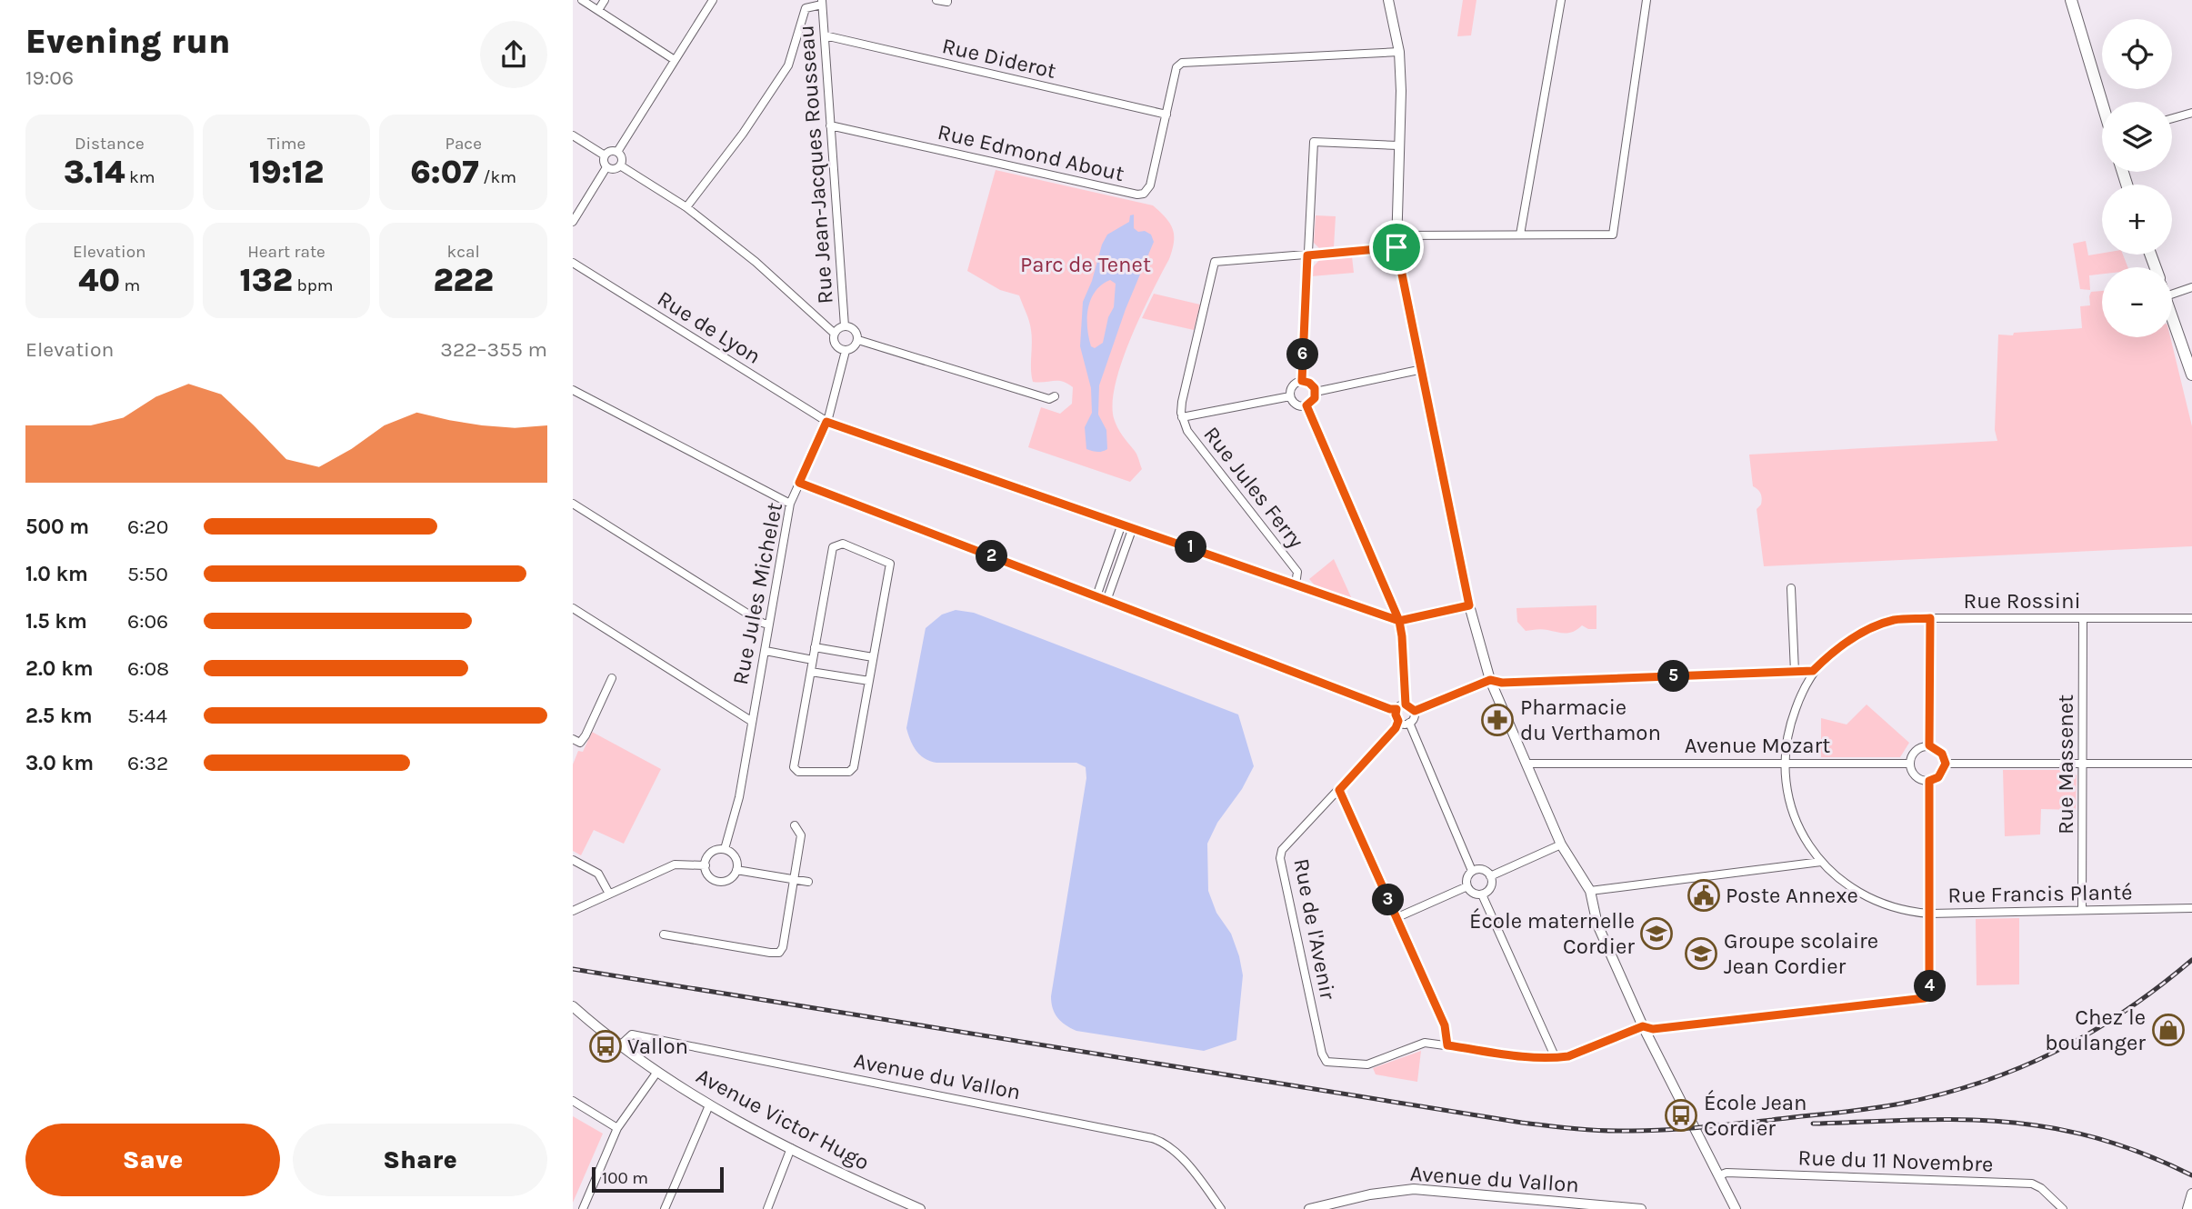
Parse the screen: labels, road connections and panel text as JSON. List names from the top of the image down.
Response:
{
  "streets": {
    "street": [
      "Rue Diderot",
      "Rue Edmond About",
      "Rue Jean-Jacques Rousseau",
      "Rue de Lyon",
      "Rue Jules Ferry",
      "Rue Jules Michelet",
      "Rue Rossini",
      "Avenue Mozart",
      "Rue Massenet",
      "Rue Francis Planté",
      "Rue de l'Avenir",
      "Avenue du Vallon",
      "Avenue Victor Hugo",
      "Rue du 11 Novembre"
    ]
  },
  "crossings": [
    ["Rue Diderot", "Rue Edmond About"],
    ["Rue Diderot", "Rue Jean-Jacques Rousseau"],
    ["Rue Edmond About", "Rue Jean-Jacques Rousseau"],
    ["Rue Jean-Jacques Rousseau", "Rue Jules Michelet"],
    ["Rue de Lyon", "Rue Jules Ferry"],
    ["Rue de Lyon", "Rue Jules Michelet"],
    ["Rue Rossini", "Avenue Mozart"],
    ["Rue Rossini", "Rue Massenet"],
    ["Rue Rossini", "Rue Francis Planté"],
    ["Avenue Mozart", "Rue Francis Planté"],
    ["Rue Massenet", "Rue Francis Planté"],
    ["Avenue du Vallon", "Avenue Victor Hugo"]
  ],
  "parks": ["Parc de Tenet"],
  "places": {
    "pharmacy": ["Pharmacie du Verthamon"],
    "public building": ["Poste Annexe"],
    "school or university": ["École maternelle Cordier", "Groupe scolaire Jean Cordier"],
    "shop": ["Chez le boulanger"],
    "bus stop": ["Vallon", "École Jean Cordier"]
  },
  "scale_bar": "100 m",
  "page": {
    "heading": ["Evening run", "19:06"],
    "map_buttons": ["+", "−"],
    "stats": [
      ["Distance", "3.14 km"],
      ["Time", "19:12"],
      ["Pace", "6:07 /km"],
      ["Elevation", "40 m"],
      ["Heart rate", "132 bpm"],
      ["kcal", "222"]
    ],
    "chart": ["Elevation", "322–355 m"],
    "pins": [
      "6",
      "1",
      "2",
      "5",
      "3",
      "4"
    ],
    "list": [
      {
        "name": "500 m",
        "note": "6:20"
      },
      {
        "name": "1.0 km",
        "note": "5:50"
      },
      {
        "name": "1.5 km",
        "note": "6:06"
      },
      {
        "name": "2.0 km",
        "note": "6:08"
      },
      {
        "name": "2.5 km",
        "note": "5:44"
      },
      {
        "name": "3.0 km",
        "note": "6:32"
      }
    ],
    "buttons": ["Save", "Share"],
    "scale": "100 m"
  }
}
